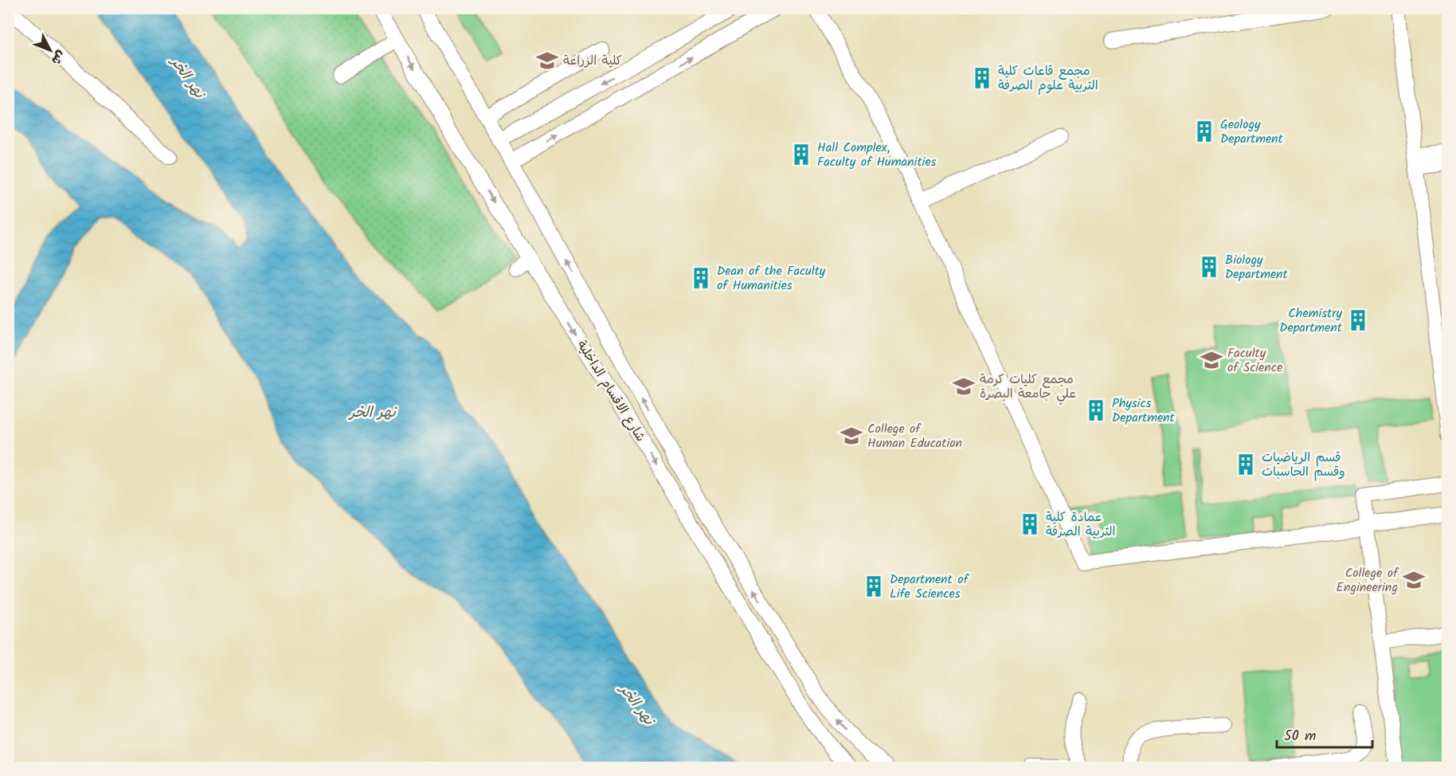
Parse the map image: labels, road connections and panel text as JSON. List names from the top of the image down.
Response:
{
  "streets": {
    "street": ["شارع الاقسام الداخلية"]
  },
  "water": ["نهر الخر"],
  "places": {
    "school or university": [
      "كلية الزراعة",
      "Faculty of Science",
      "مجمع كليات كرمة علي جامعة البصرة",
      "College of Human Education",
      "College of Engineering"
    ],
    "building": [
      "مجمع قاعات كلية التربية علوم الصرفة",
      "Geology Department",
      "Hall Complex, Faculty of Humanities",
      "Biology Department",
      "Dean of the Faculty of Humanities",
      "Chemistry Department",
      "Physics Department",
      "قسم الرياضيات وقسم الحاسبات",
      "عمادة كلية التربية الصرفة",
      "Department of Life Sciences"
    ]
  },
  "scale_bar": "50 m",
  "north": "bottom right"
}
